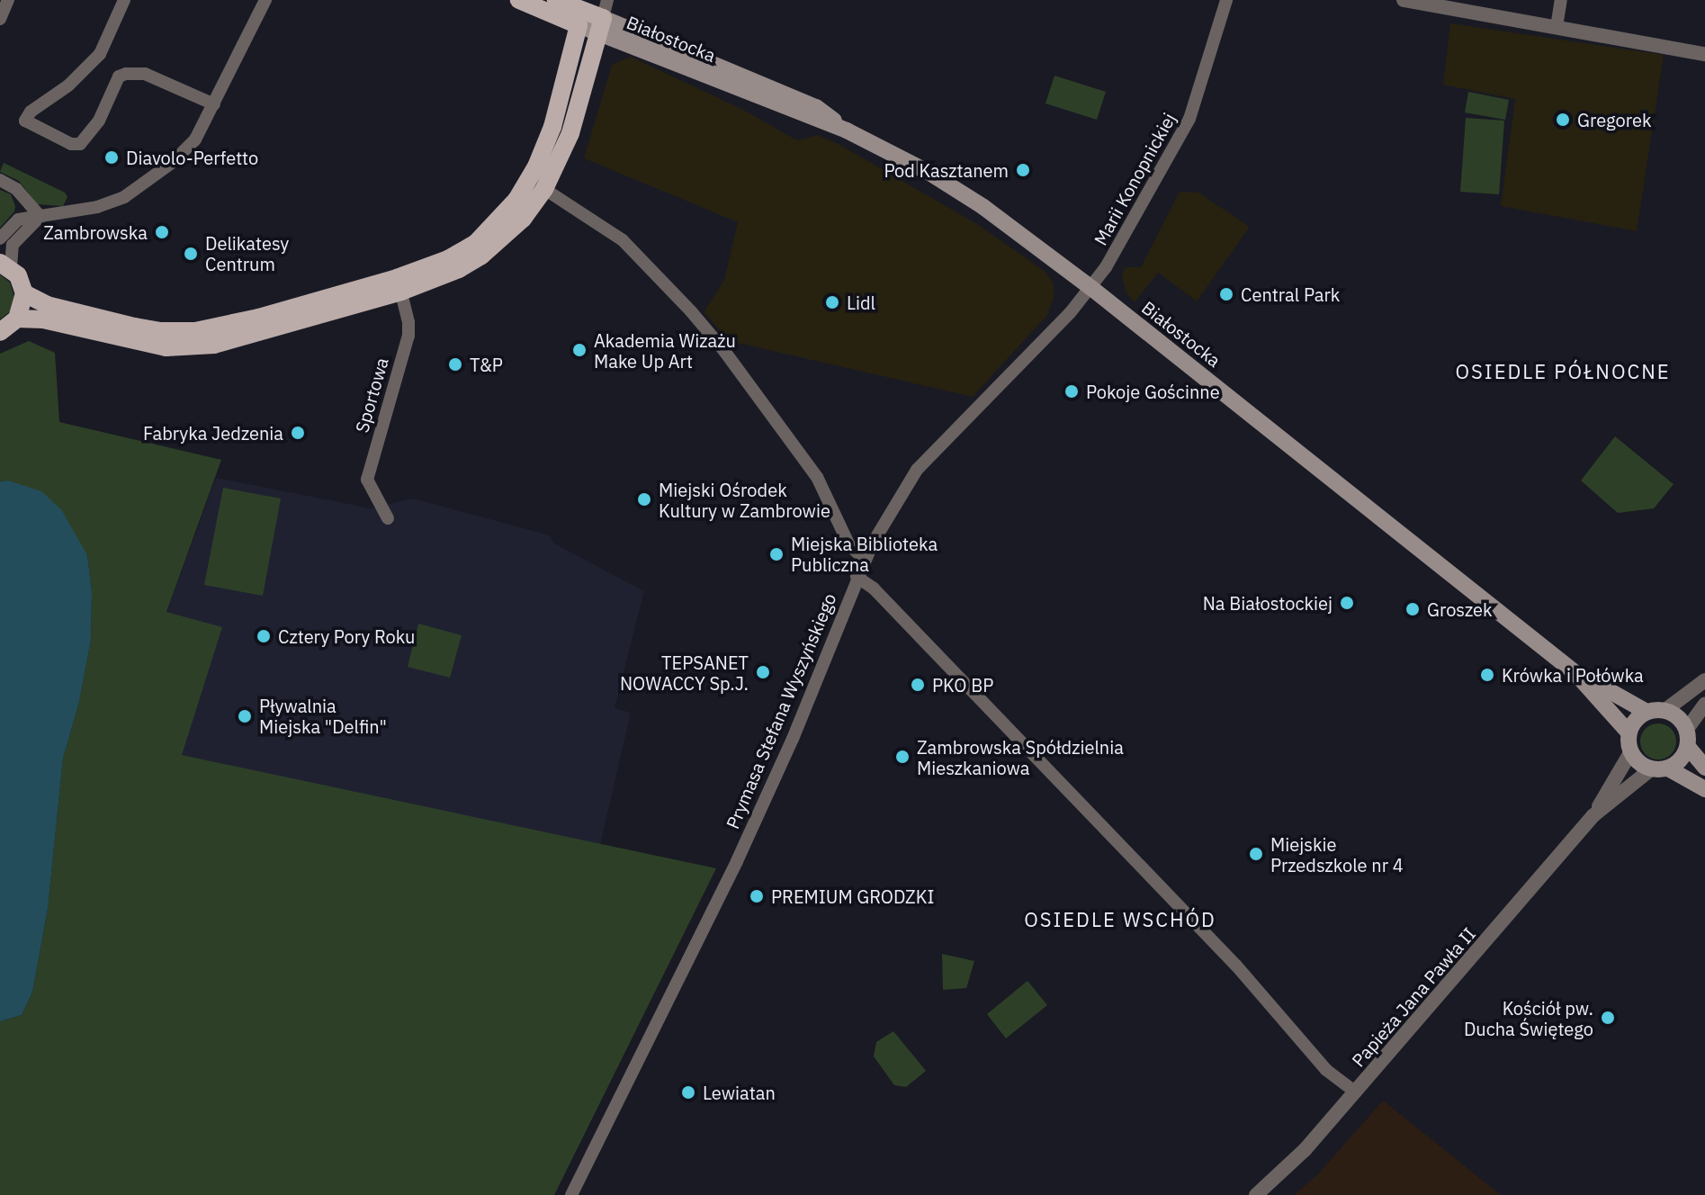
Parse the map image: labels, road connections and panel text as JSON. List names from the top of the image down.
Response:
{
  "streets": {
    "main road": ["Białostocka"],
    "street": [
      "Marii Konopnickiej",
      "Sportowa",
      "Prymasa Stefana Wyszyńskiego",
      "Papieża Jana Pawła II"
    ]
  },
  "crossings": [
    ["Białostocka", "Marii Konopnickiej"],
    ["Białostocka", "Prymasa Stefana Wyszyńskiego"],
    ["Białostocka", "Papieża Jana Pawła II"],
    ["Marii Konopnickiej", "Prymasa Stefana Wyszyńskiego"]
  ],
  "districts": ["OSIEDLE PÓŁNOCNE", "OSIEDLE WSCHÓD"],
  "places": [
    "Gregorek",
    "Diavolo-Perfetto",
    "Pod Kasztanem",
    "Zambrowska",
    "Delikatesy Centrum",
    "Central Park",
    "Lidl",
    "Akademia Wizażu Make Up Art",
    "T&P",
    "Pokoje Gościnne",
    "Fabryka Jedzenia",
    "Miejski Ośrodek Kultury w Zambrowie",
    "Miejska Biblioteka Publiczna",
    "Na Białostockiej",
    "Groszek",
    "Cztery Pory Roku",
    "TEPSANET NOWACCY Sp.J.",
    "Krówka i Połówka",
    "PKO BP",
    "Pływalnia Miejska \"Delfin\"",
    "Zambrowska Spółdzielnia Mieszkaniowa",
    "Miejskie Przedszkole nr 4",
    "PREMIUM GRODZKI",
    "Kościół pw. Ducha Świętego",
    "Lewiatan"
  ]
}
